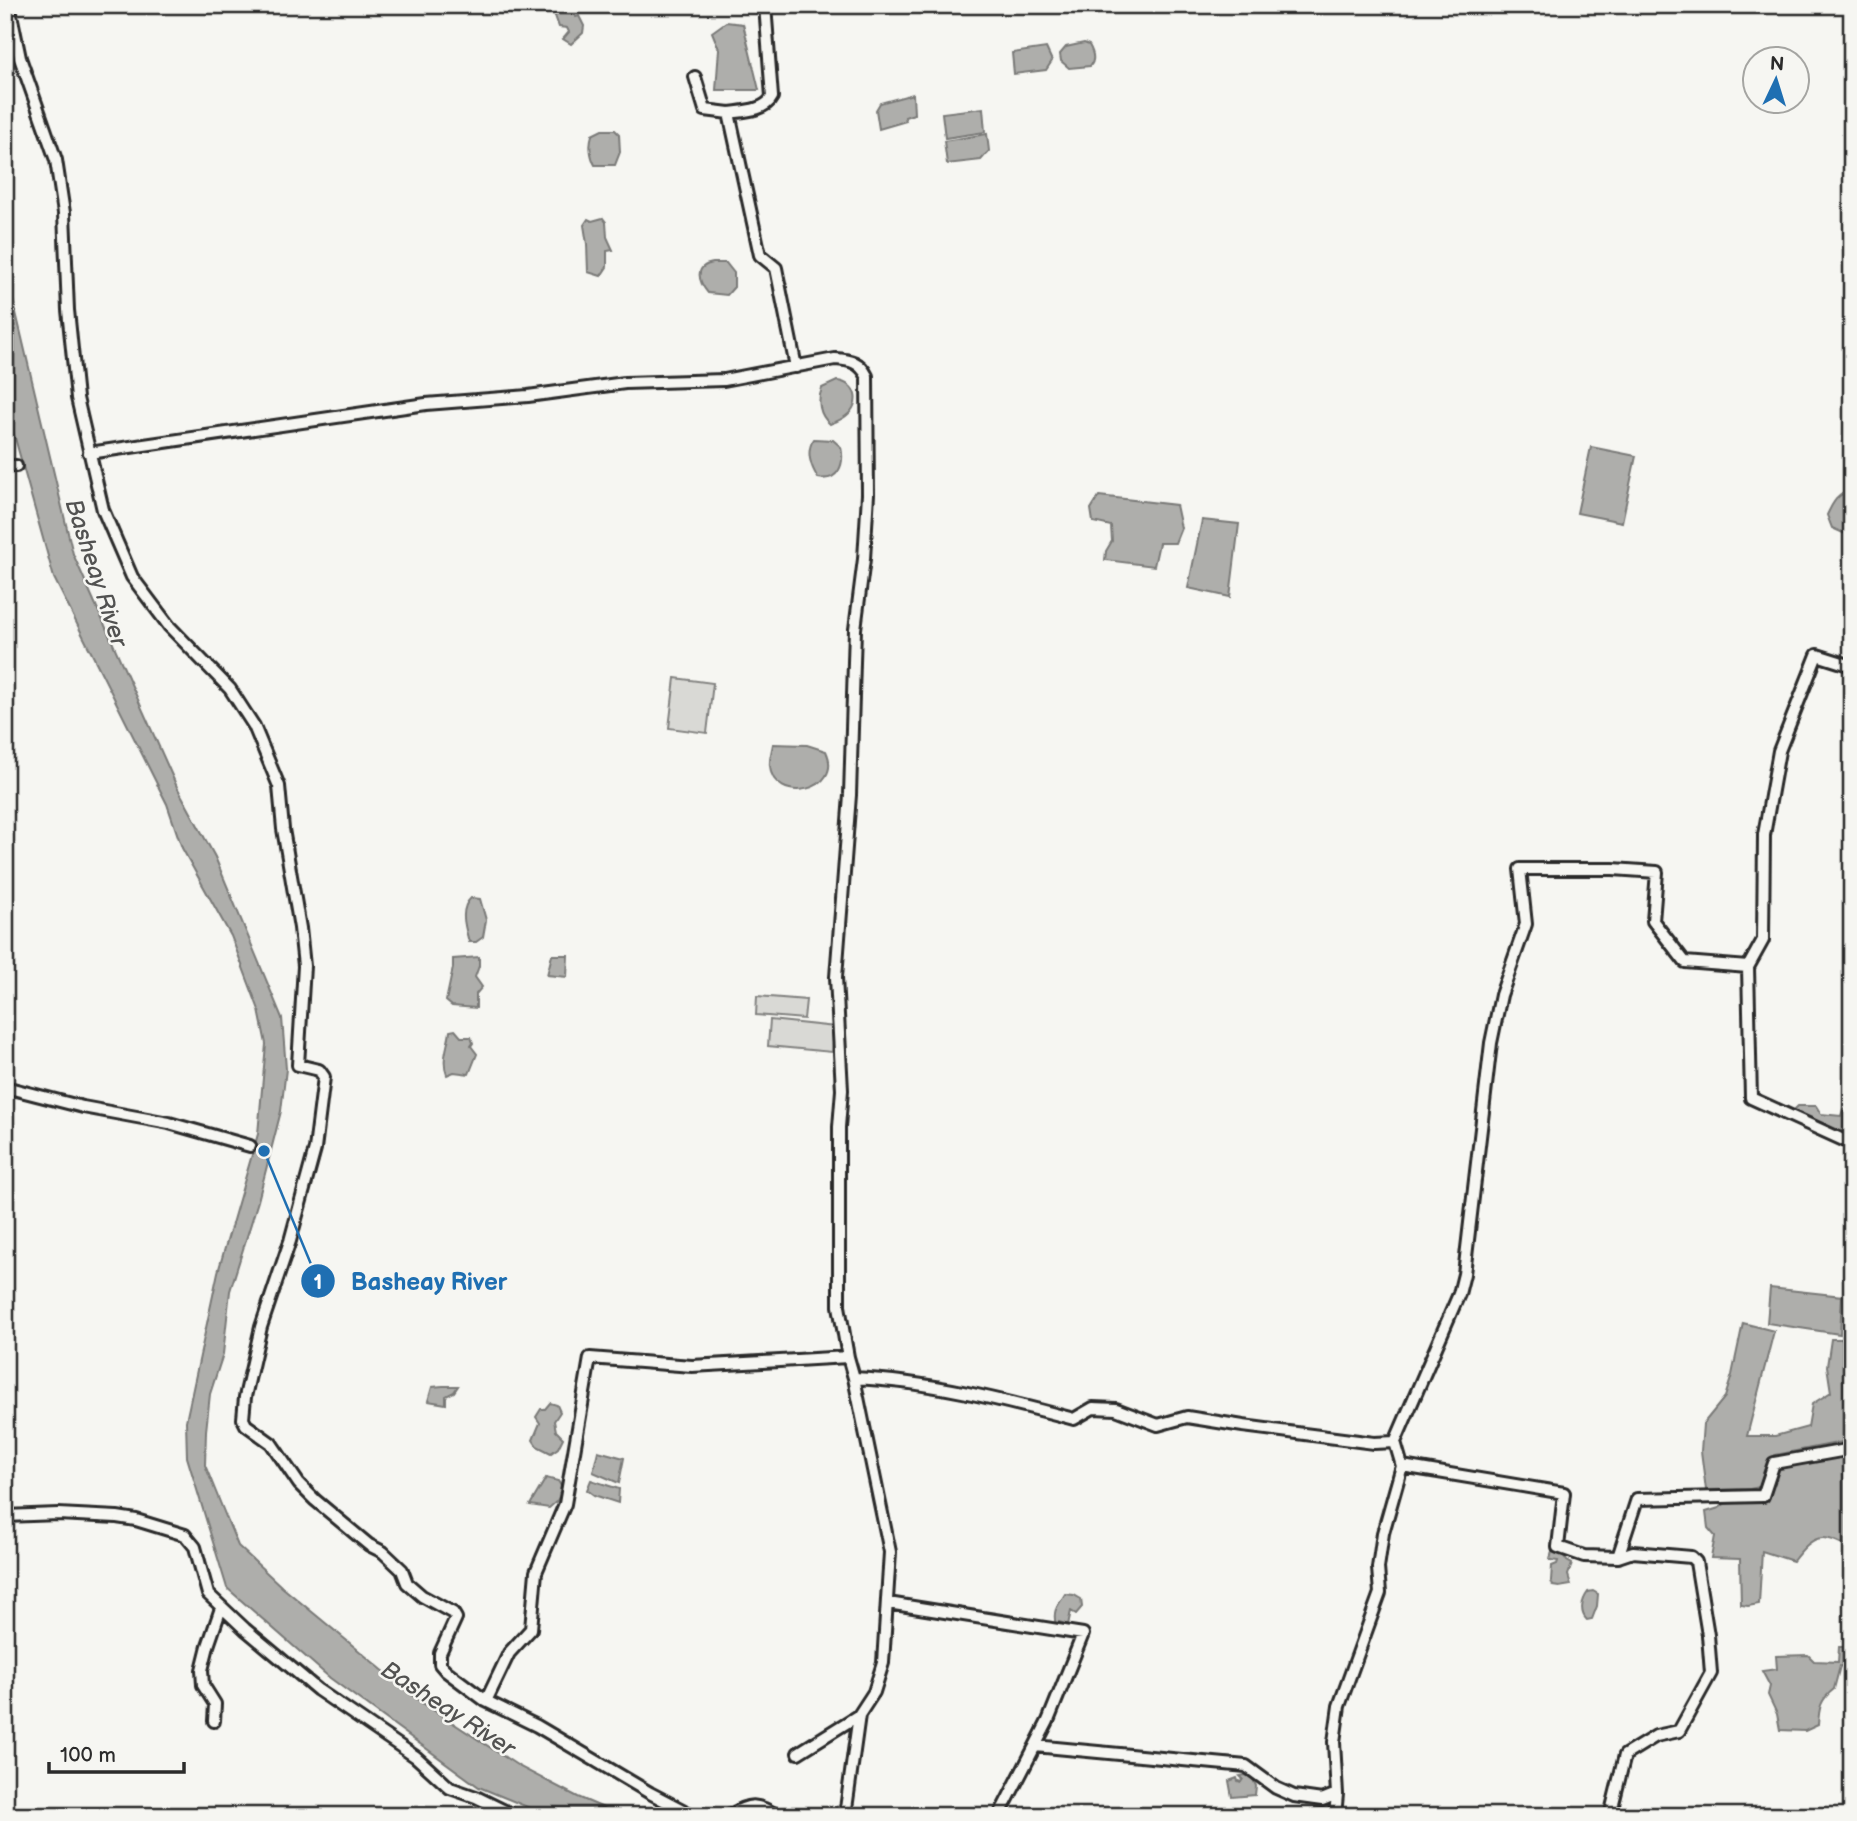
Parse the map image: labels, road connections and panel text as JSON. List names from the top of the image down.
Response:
{
  "water": ["Basheay River"],
  "places": ["Basheay River"],
  "scale_bar": "100 m",
  "north": "top"
}
